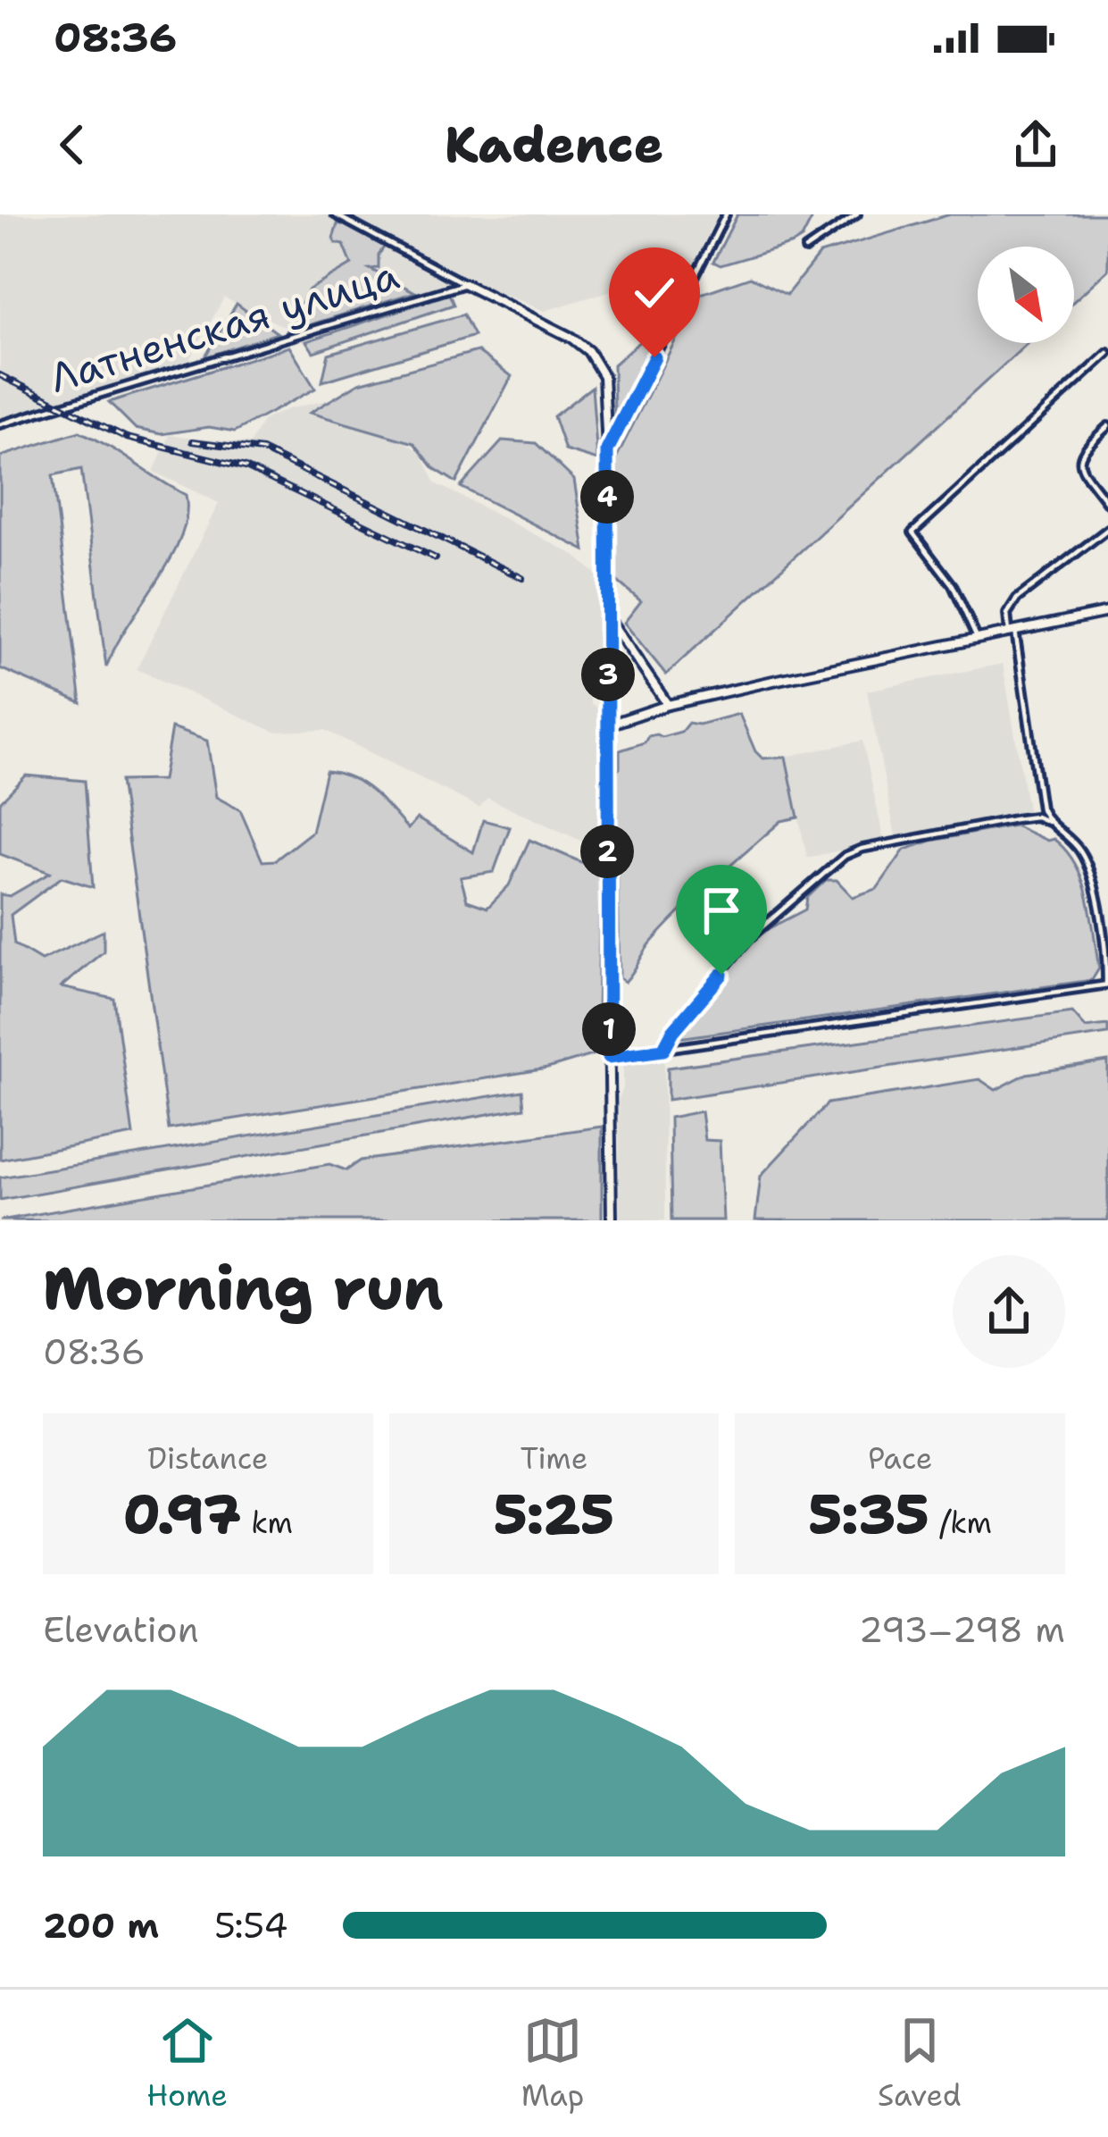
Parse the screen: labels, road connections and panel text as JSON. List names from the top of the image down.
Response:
{
  "streets": {
    "street": ["Латненская улица"]
  },
  "north": "bottom right",
  "page": {
    "status": "08:36",
    "header": "Kadence",
    "pins": [
      "4",
      "3",
      "2",
      "1"
    ],
    "heading": ["Morning run", "08:36"],
    "stats": [
      ["Distance", "0.97 km"],
      ["Time", "5:25"],
      ["Pace", "5:35 /km"]
    ],
    "chart": ["Elevation", "293–298 m"],
    "list": [
      {
        "name": "200 m",
        "note": "5:54"
      }
    ],
    "tabs": ["Home", "Map", "Saved"]
  }
}
